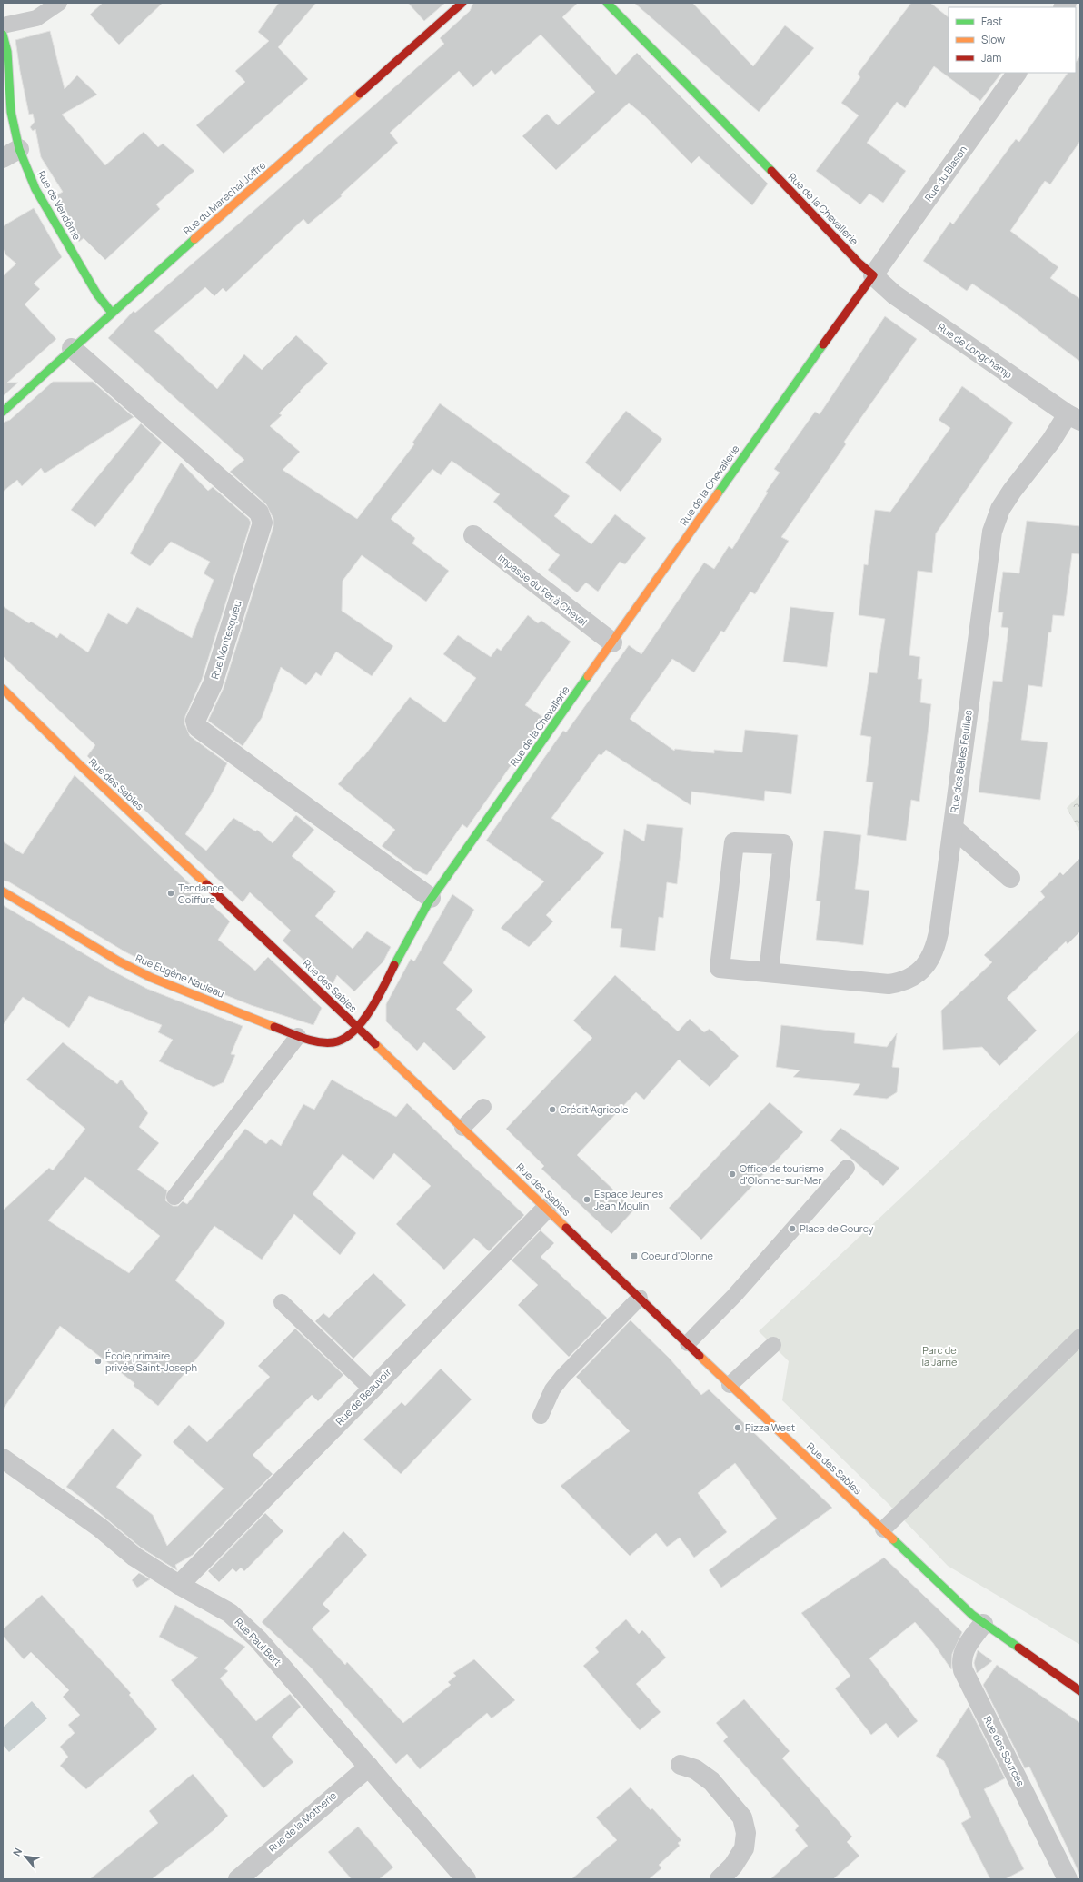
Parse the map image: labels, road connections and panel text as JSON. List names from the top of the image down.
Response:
{
  "streets": {
    "street": [
      "Rue du Blason",
      "Rue du Maréchal Joffre",
      "Rue de Vendôme",
      "Rue de la Chevallerie",
      "Rue de Longchamp",
      "Impasse du Fer à Cheval",
      "Rue Montesquieu",
      "Rue des Belles Feuilles",
      "Rue des Sables",
      "Rue Eugène Nauleau",
      "Rue de Beauvoir",
      "Rue Paul Bert",
      "Rue des Sources",
      "Rue de la Motherie"
    ]
  },
  "crossings": [
    ["Rue du Blason", "Rue de la Chevallerie"],
    ["Rue du Blason", "Rue de Longchamp"],
    ["Rue du Maréchal Joffre", "Rue de Vendôme"],
    ["Rue du Maréchal Joffre", "Rue Montesquieu"],
    ["Rue de la Chevallerie", "Rue de Longchamp"],
    ["Rue de la Chevallerie", "Impasse du Fer à Cheval"],
    ["Rue de la Chevallerie", "Rue Montesquieu"],
    ["Rue de la Chevallerie", "Rue des Sables"],
    ["Rue de la Chevallerie", "Rue Eugène Nauleau"],
    ["Rue de Longchamp", "Rue des Belles Feuilles"],
    ["Rue des Sables", "Rue Eugène Nauleau"],
    ["Rue des Sables", "Rue de Beauvoir"],
    ["Rue des Sables", "Rue des Sources"],
    ["Rue de Beauvoir", "Rue Paul Bert"],
    ["Rue Paul Bert", "Rue de la Motherie"]
  ],
  "parks": ["Parc de la Jarrie"],
  "places": {
    "other": [
      "Tendance Coiffure",
      "Crédit Agricole",
      "Office de tourisme d'Olonne-sur-Mer",
      "Espace Jeunes Jean Moulin",
      "Place de Gourcy",
      "École primaire privée Saint-Joseph",
      "Pizza West"
    ],
    "transit": ["Coeur d'Olonne"]
  },
  "legend": ["Fast", "Slow", "Jam"],
  "north": "top left"
}
